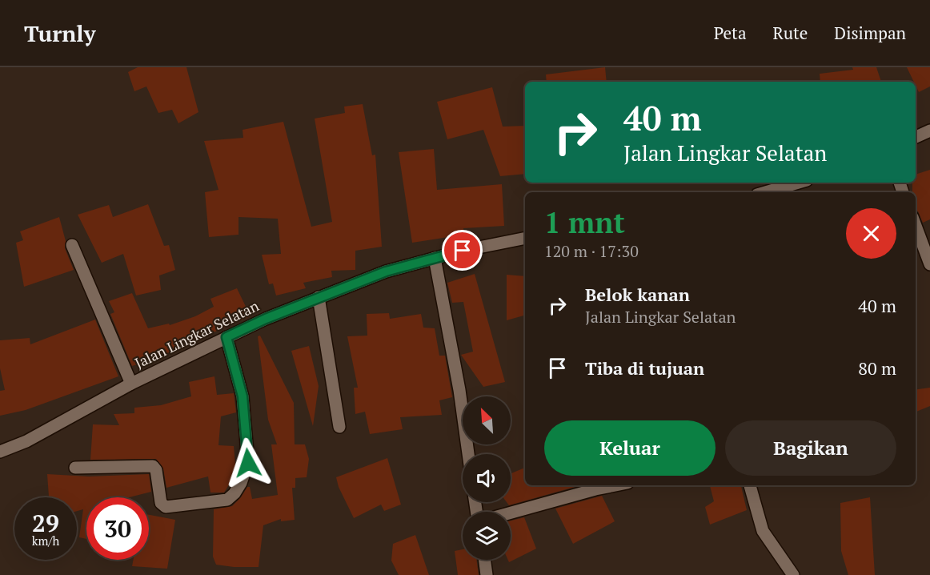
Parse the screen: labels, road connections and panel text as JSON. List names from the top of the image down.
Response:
{
  "streets": {
    "street": ["Jalan Lingkar Selatan"]
  },
  "north": "top left",
  "page": {
    "header": "Turnly",
    "nav": ["Peta", "Rute", "Disimpan"],
    "turn": ["40 m", "Jalan Lingkar Selatan"],
    "heading": ["1 mnt", "120 m · 17:30"],
    "list": [
      {
        "name": "Belok kanan",
        "note": "Jalan Lingkar Selatan",
        "value": "40 m"
      },
      {
        "name": "Tiba di tujuan",
        "value": "80 m"
      }
    ],
    "buttons": ["Keluar", "Bagikan"],
    "speed": "29 km/h",
    "limit": "30"
  }
}
